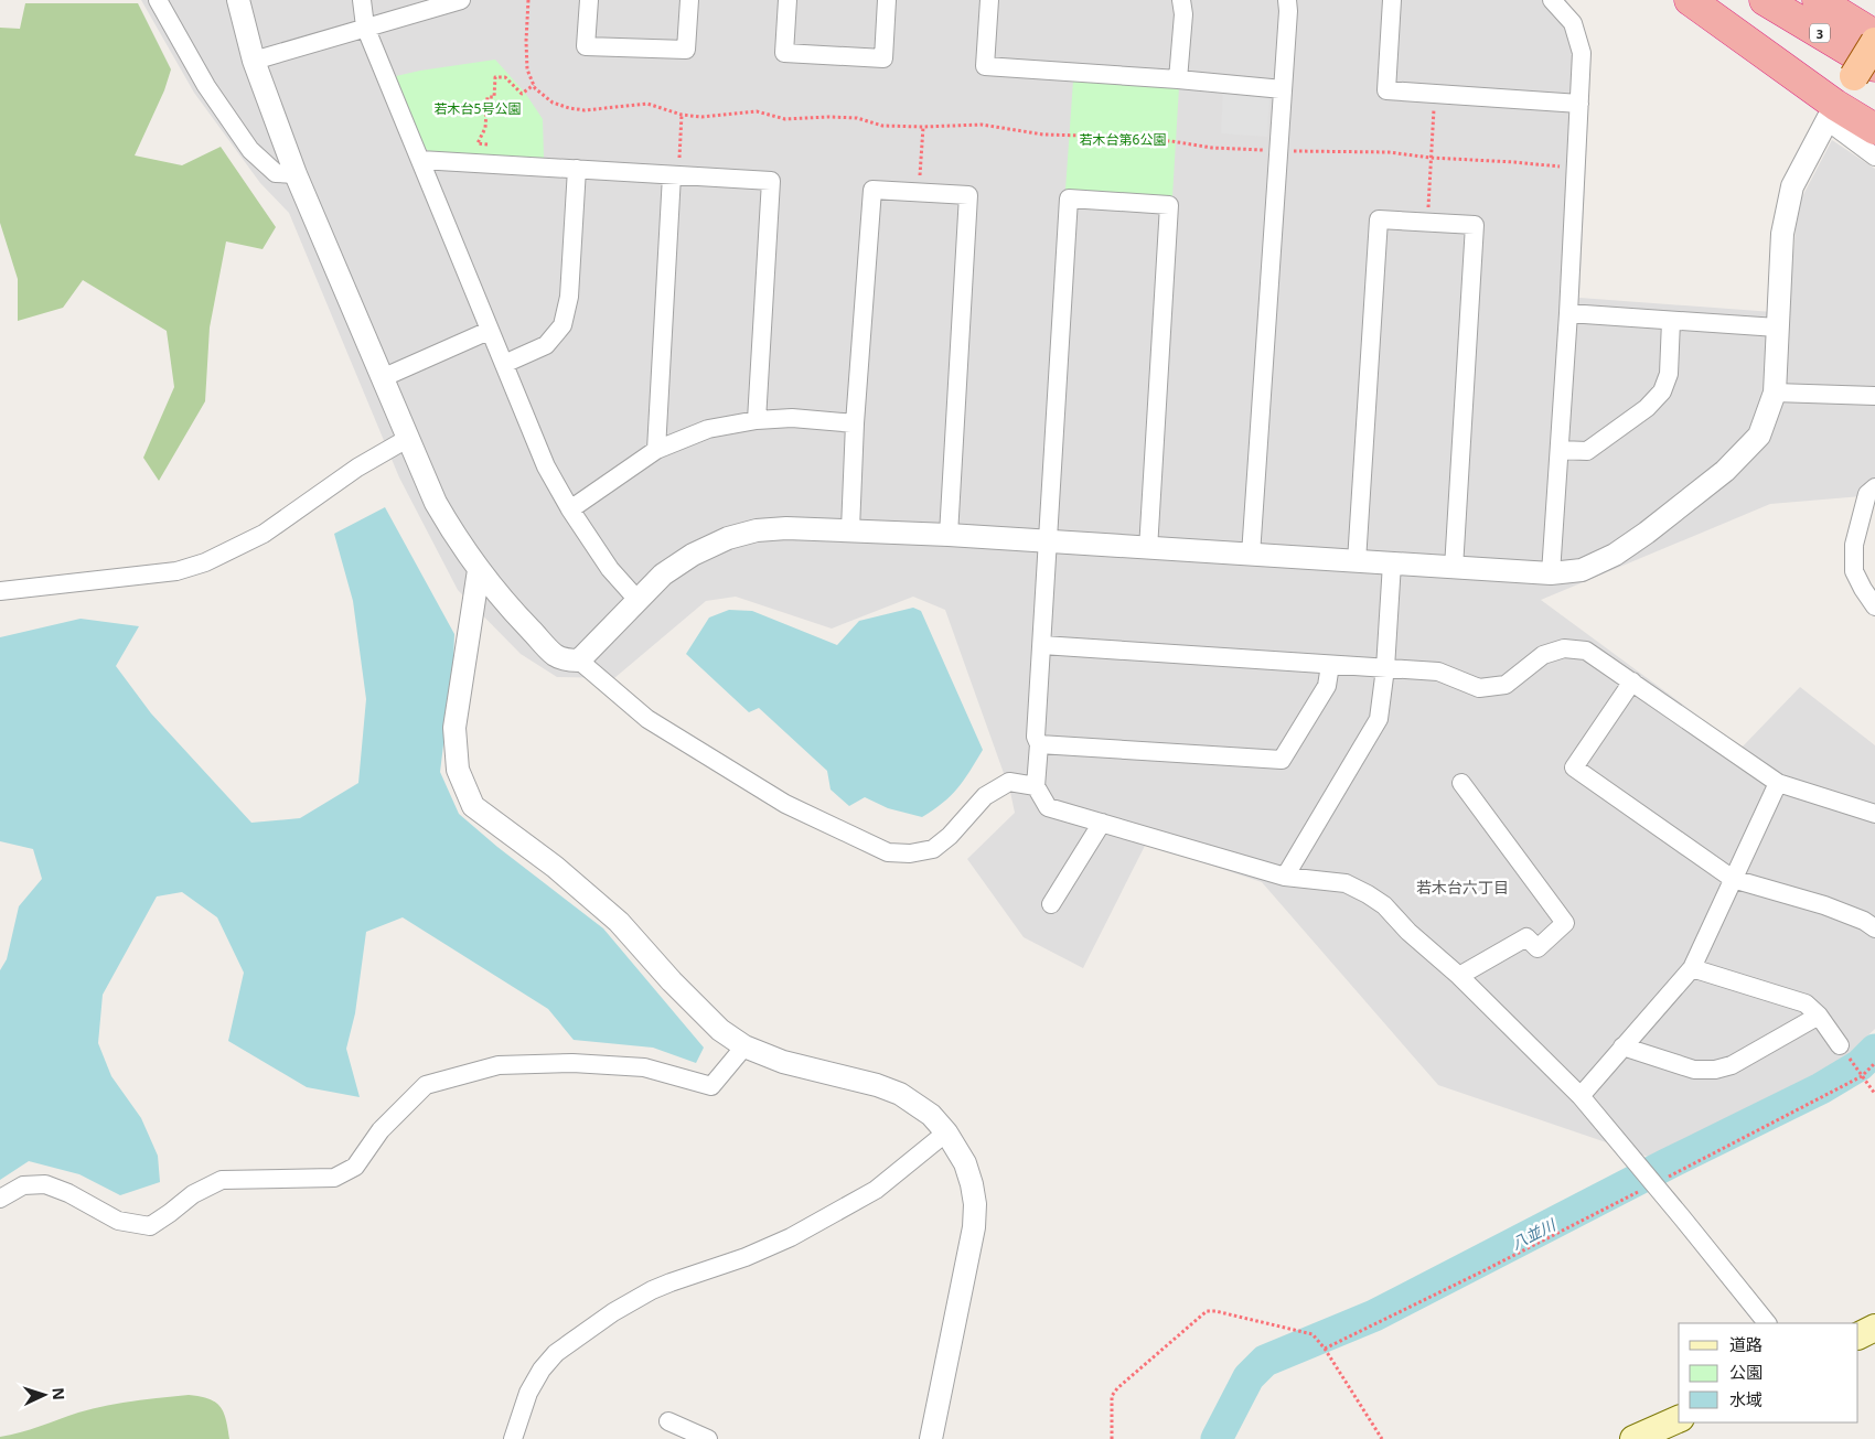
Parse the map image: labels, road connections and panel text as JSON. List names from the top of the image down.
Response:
{
  "streets": {
    "highway": ["3"]
  },
  "districts": ["若木台六丁目"],
  "water": ["八並川"],
  "parks": ["若木台5号公園", "若木台第6公園"],
  "legend": ["道路", "公園", "水域"],
  "north": "right"
}
